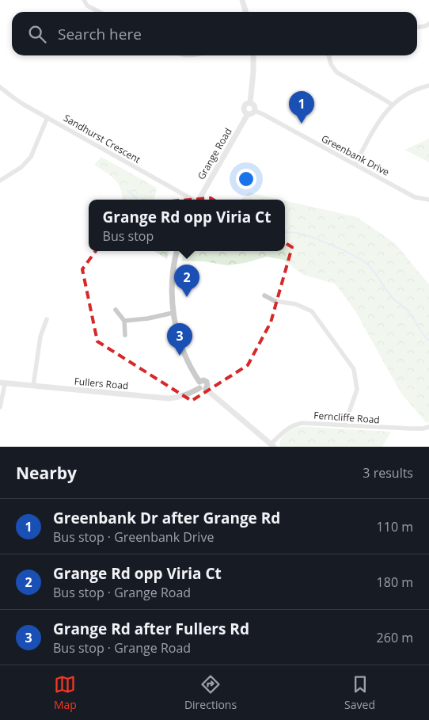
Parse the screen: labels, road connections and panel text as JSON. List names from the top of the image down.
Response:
{
  "streets": {
    "street": [
      "Sandhurst Crescent",
      "Grange Road",
      "Greenbank Drive",
      "Fullers Road",
      "Ferncliffe Road"
    ]
  },
  "crossings": [
    ["Grange Road", "Greenbank Drive"]
  ],
  "page": {
    "search": "Search here",
    "pins": ["1", "2", "3"],
    "popup": ["Grange Rd opp Viria Ct", "Bus stop"],
    "heading": ["Nearby", "3 results"],
    "list": [
      {
        "mark": "1",
        "name": "Greenbank Dr after Grange Rd",
        "note": "Bus stop · Greenbank Drive",
        "value": "110 m"
      },
      {
        "mark": "2",
        "name": "Grange Rd opp Viria Ct",
        "note": "Bus stop · Grange Road",
        "value": "180 m"
      },
      {
        "mark": "3",
        "name": "Grange Rd after Fullers Rd",
        "note": "Bus stop · Grange Road",
        "value": "260 m"
      }
    ],
    "nav": ["Map", "Directions", "Saved"]
  }
}
